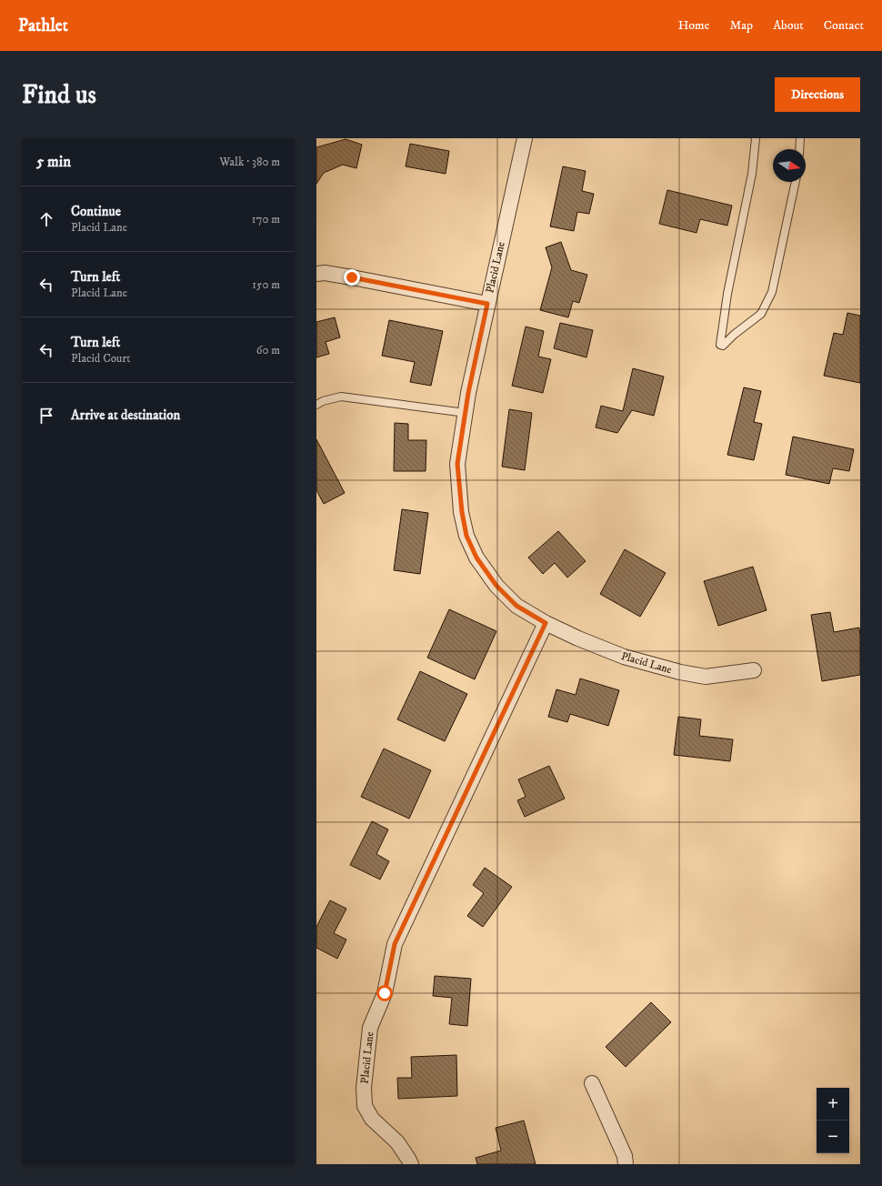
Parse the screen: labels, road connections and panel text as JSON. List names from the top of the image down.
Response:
{
  "streets": {
    "street": ["Placid Lane"]
  },
  "north": "right",
  "page": {
    "header": "Pathlet",
    "nav": [
      "Home",
      "Map",
      "About",
      "Contact"
    ],
    "buttons": "Directions",
    "title": "Find us",
    "heading": ["5 min", "Walk · 380 m"],
    "list": [
      ["Continue", "Placid Lane", "170 m"],
      ["Turn left", "Placid Lane", "150 m"],
      ["Turn left", "Placid Court", "60 m"],
      "Arrive at destination"
    ],
    "map_buttons": ["+", "−"]
  }
}
